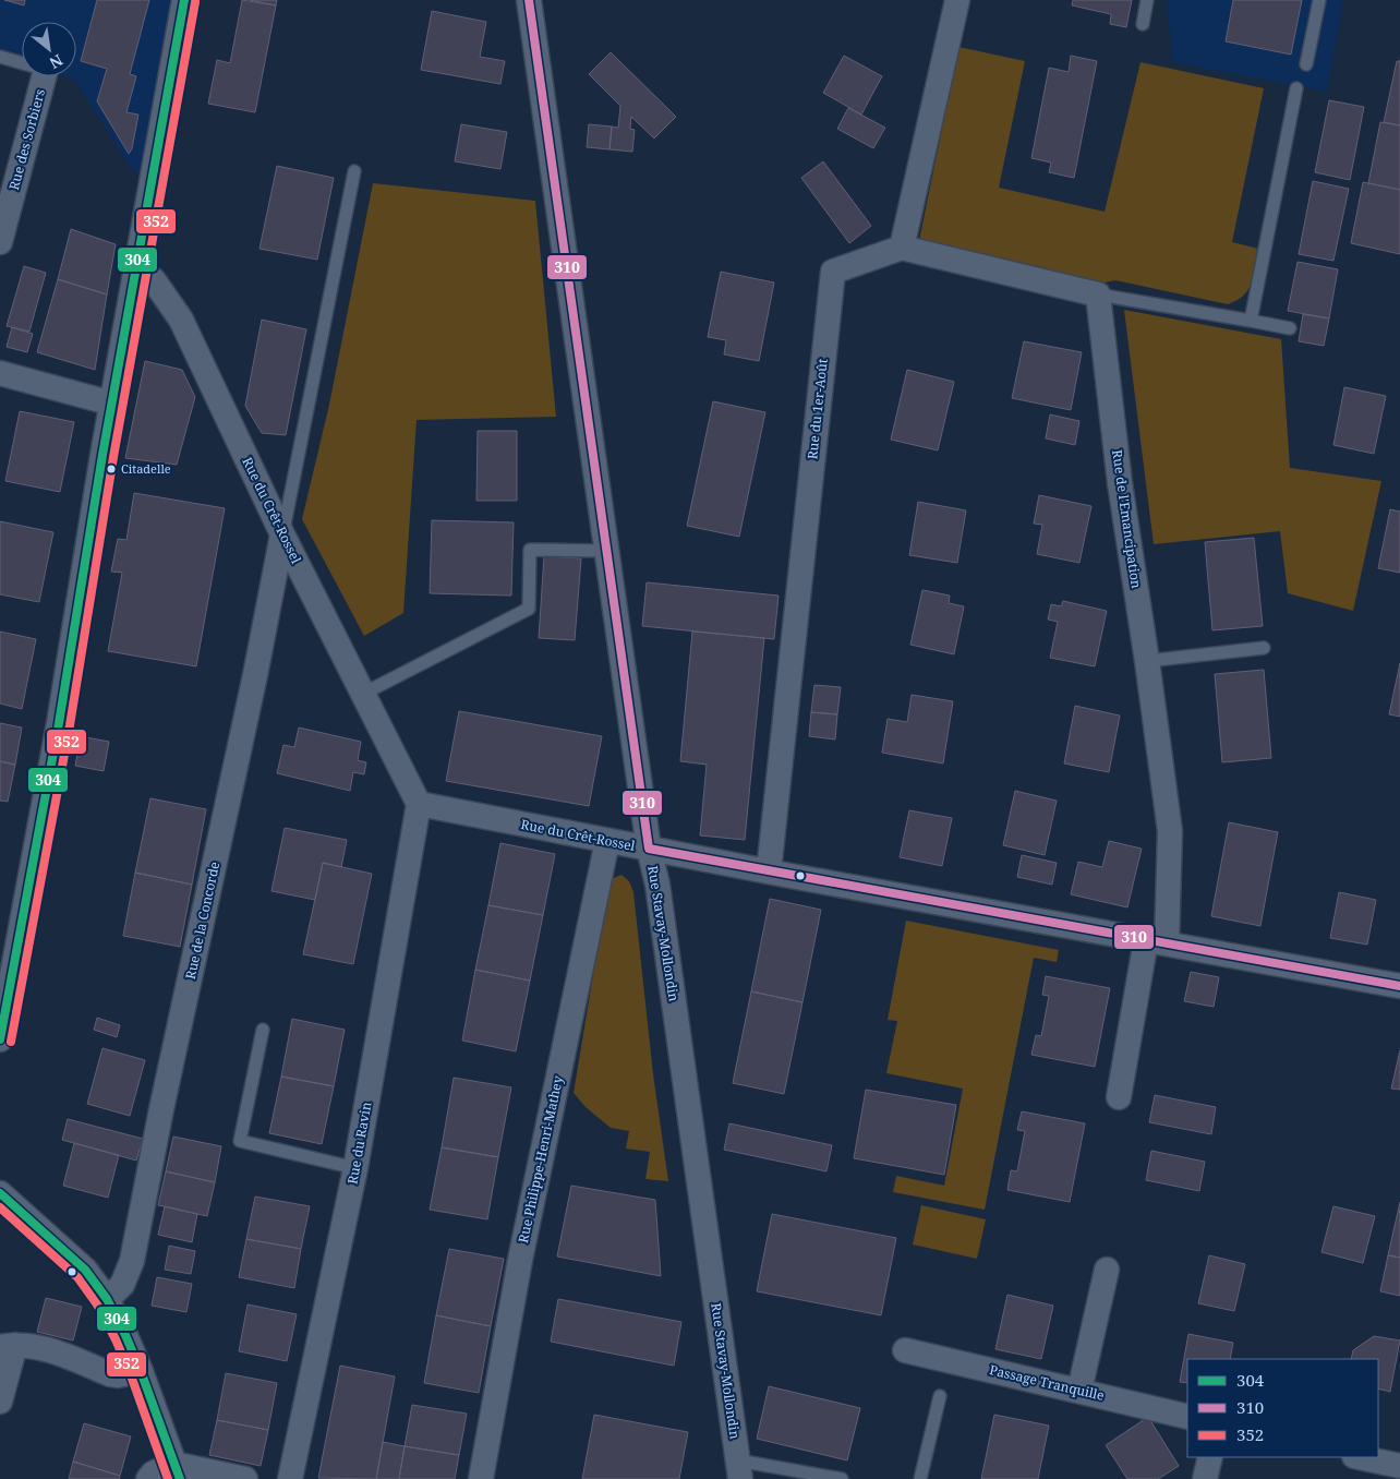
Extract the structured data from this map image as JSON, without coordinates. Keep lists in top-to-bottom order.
{
  "streets": {
    "street": [
      "Rue des Sorbiers",
      "Rue du 1er-Août",
      "Rue du Crêt-Rossel",
      "Rue de l'Emancipation",
      "Rue de la Concorde",
      "Rue Stavay-Mollondin",
      "Rue du Ravin",
      "Rue Philippe-Henri-Mathey",
      "Passage Tranquille"
    ]
  },
  "crossings": [
    ["Rue du 1er-Août", "Rue du Crêt-Rossel"],
    ["Rue du Crêt-Rossel", "Rue de l'Emancipation"],
    ["Rue du Crêt-Rossel", "Rue de la Concorde"],
    ["Rue du Crêt-Rossel", "Rue Stavay-Mollondin"],
    ["Rue du Crêt-Rossel", "Rue du Ravin"],
    ["Rue du Crêt-Rossel", "Rue Philippe-Henri-Mathey"]
  ],
  "places": ["Citadelle"],
  "lines": ["transit line 304", "transit line 310", "transit line 352"],
  "legend": ["304", "310", "352"],
  "north": "bottom right"
}
